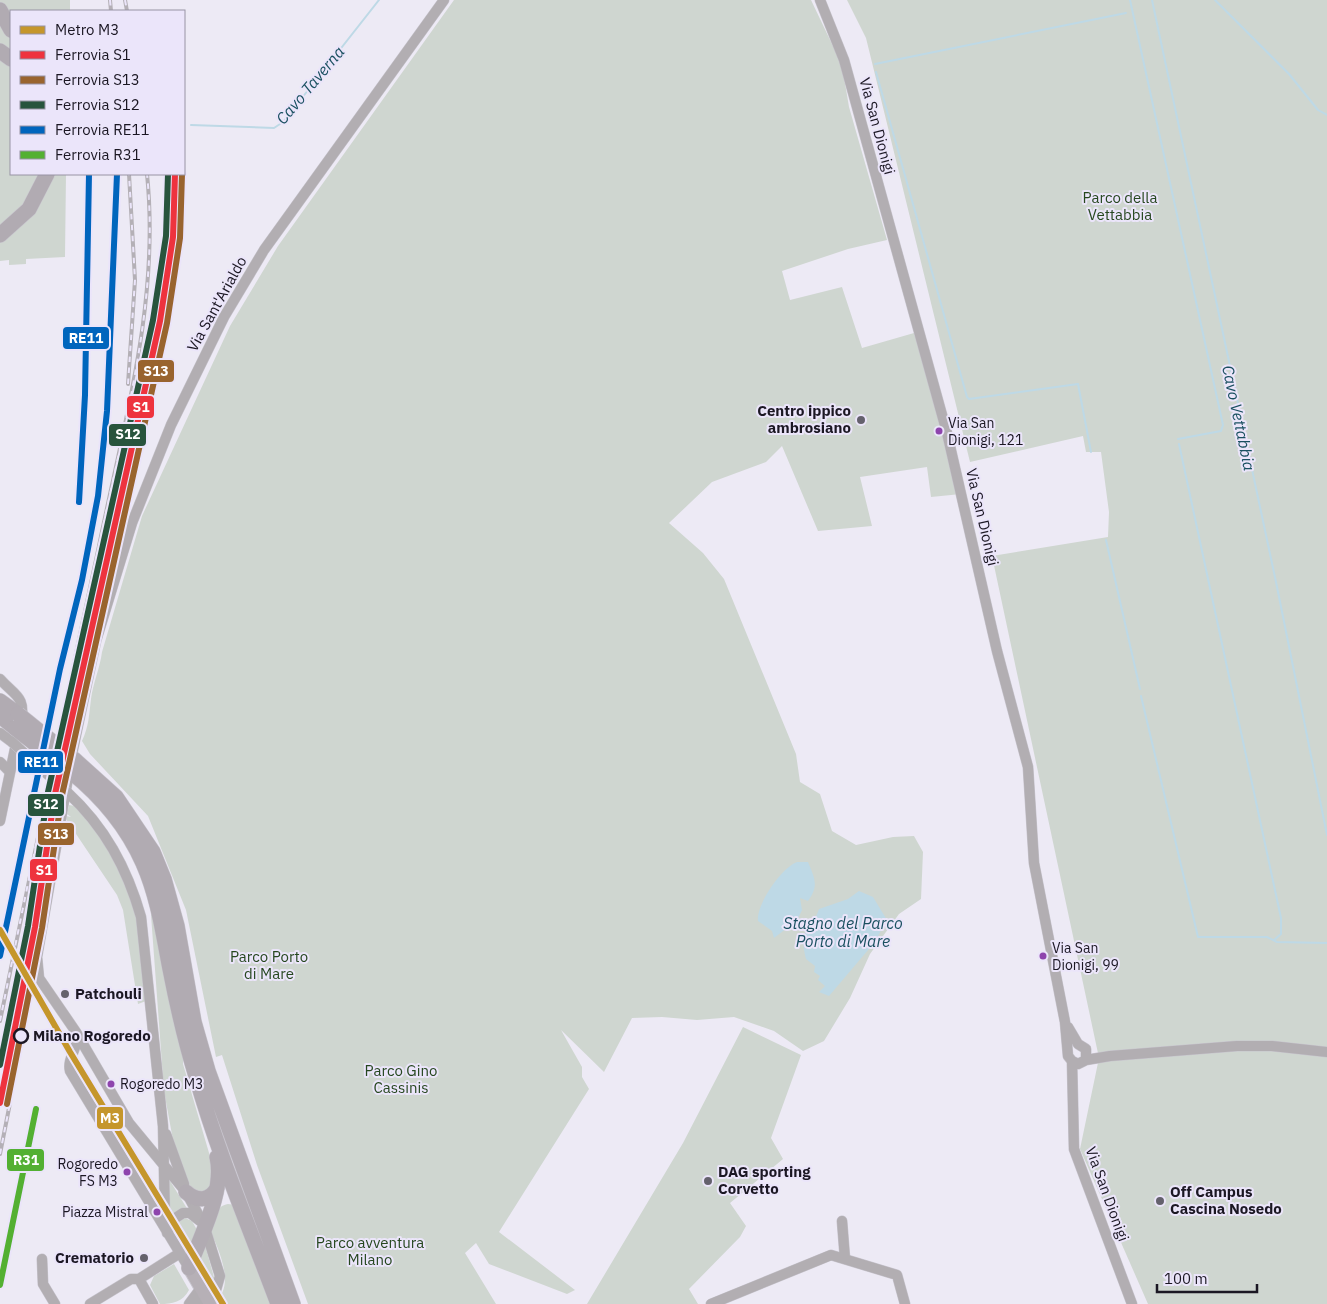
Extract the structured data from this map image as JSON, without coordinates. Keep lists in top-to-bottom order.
{
  "streets": {
    "street": ["Via San Dionigi", "Via Sant'Arialdo"]
  },
  "water": ["Cavo Taverna", "Cavo Vettabbia", "Stagno del Parco Porto di Mare"],
  "parks": [
    "Parco della Vettabbia",
    "Parco Porto di Mare",
    "Parco Gino Cassinis",
    "Parco avventura Milano"
  ],
  "places": [
    "Centro ippico ambrosiano",
    "Via San Dionigi, 121",
    "Via San Dionigi, 99",
    "Patchouli",
    "Milano Rogoredo",
    "Rogoredo M3",
    "Rogoredo FS M3",
    "DAG sporting Corvetto",
    "Off Campus Cascina Nosedo",
    "Piazza Mistral",
    "Crematorio"
  ],
  "lines": [
    "rail line S1",
    "rail line S13",
    "rail line S12",
    "rail line RE11",
    "metro line M3",
    "rail line R31"
  ],
  "legend": [
    "Metro M3",
    "Ferrovia S1",
    "Ferrovia S13",
    "Ferrovia S12",
    "Ferrovia RE11",
    "Ferrovia R31"
  ],
  "scale_bar": "100 m"
}
